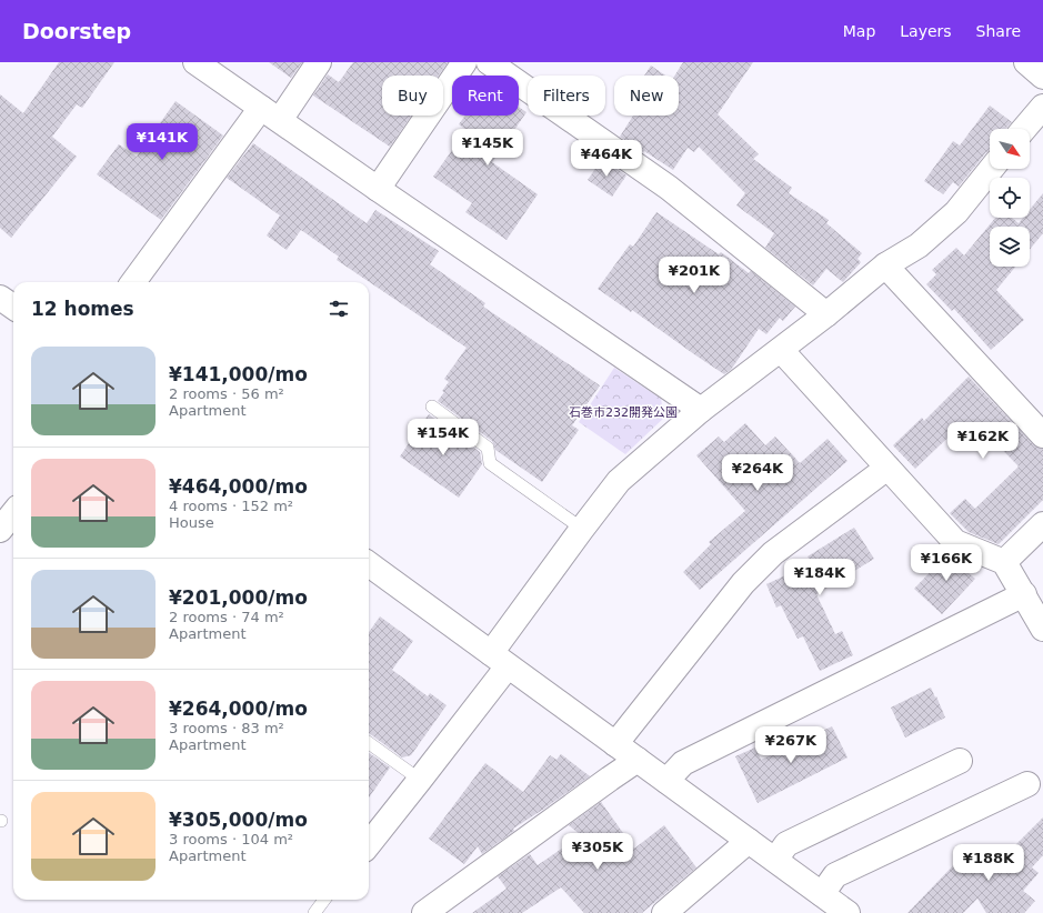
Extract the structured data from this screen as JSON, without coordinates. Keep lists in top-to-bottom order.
{
  "parks": ["石巻市232開発公園"],
  "north": "bottom right",
  "page": {
    "header": "Doorstep",
    "nav": ["Map", "Layers", "Share"],
    "chip": [
      "Buy",
      "Rent",
      "Filters",
      "New"
    ],
    "price": [
      "¥141K",
      "¥145K",
      "¥464K",
      "¥201K",
      "¥154K",
      "¥162K",
      "¥264K",
      "¥166K",
      "¥184K",
      "¥267K",
      "¥305K",
      "¥188K"
    ],
    "heading": "12 homes",
    "list": [
      {
        "name": "¥141,000/mo",
        "note": "2 rooms · 56 m² · Apartment"
      },
      {
        "name": "¥464,000/mo",
        "note": "4 rooms · 152 m² · House"
      },
      {
        "name": "¥201,000/mo",
        "note": "2 rooms · 74 m² · Apartment"
      },
      {
        "name": "¥264,000/mo",
        "note": "3 rooms · 83 m² · Apartment"
      },
      {
        "name": "¥305,000/mo",
        "note": "3 rooms · 104 m² · Apartment"
      }
    ]
  }
}
